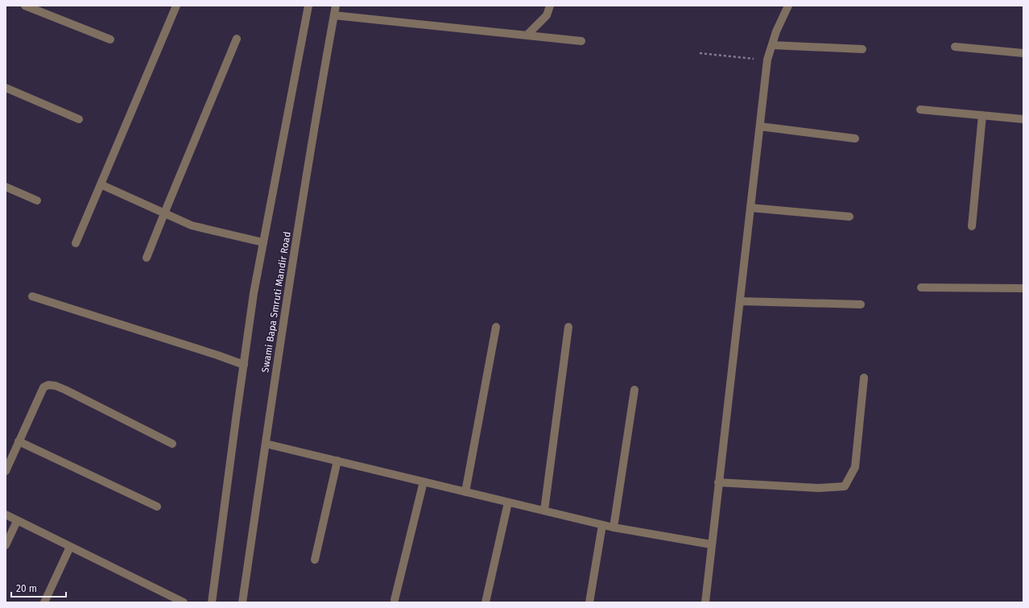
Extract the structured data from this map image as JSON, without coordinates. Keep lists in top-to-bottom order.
{
  "streets": {
    "street": ["Swami Bapa Smruti Mandir Road"]
  },
  "scale_bar": "20 m"
}
